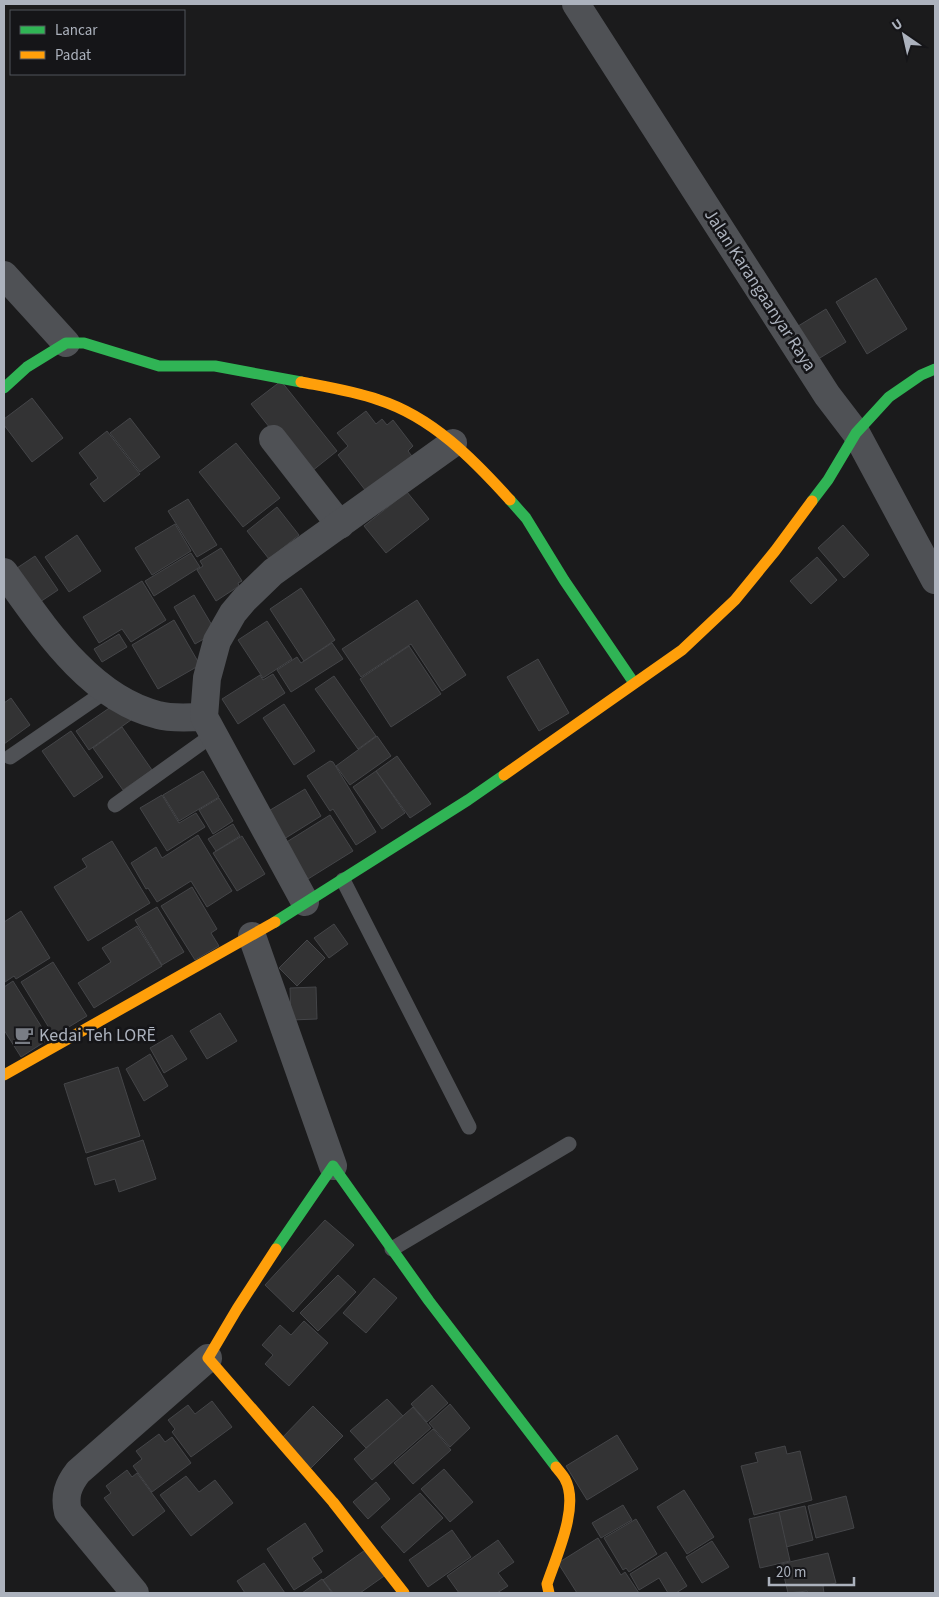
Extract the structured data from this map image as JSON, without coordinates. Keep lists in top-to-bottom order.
{
  "streets": {
    "street": ["Jalan Karangaanyar Raya"]
  },
  "places": {
    "cafe": ["Kedai Teh LORĒ"]
  },
  "legend": ["Lancar", "Padat"],
  "scale_bar": "20 m",
  "north": "top left"
}
